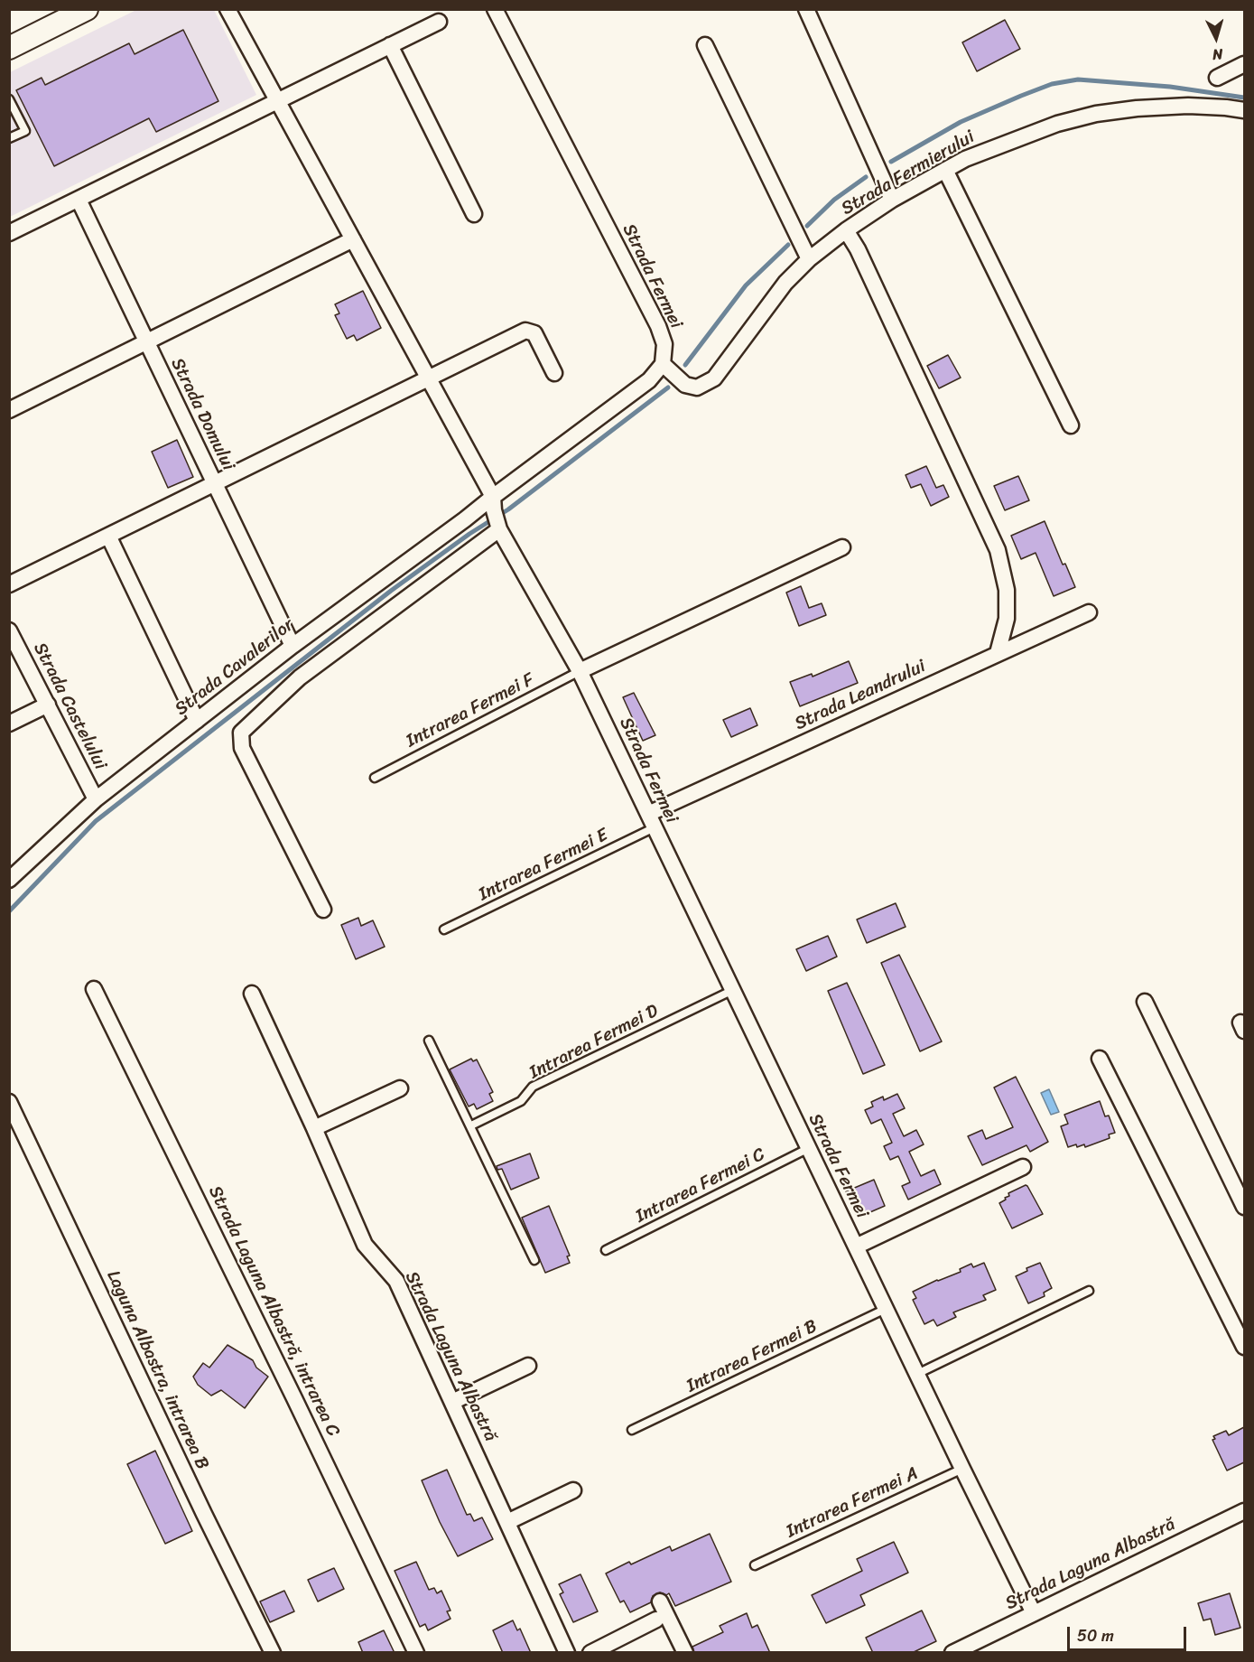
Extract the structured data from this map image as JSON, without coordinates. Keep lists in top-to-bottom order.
{
  "streets": {
    "street": [
      "Strada Fermierului",
      "Strada Fermei",
      "Strada Domului",
      "Strada Cavalerilor",
      "Strada Leandrului",
      "Strada Castelului",
      "Strada Laguna Albastră, intrarea C",
      "Strada Laguna Albastră",
      "Laguna Albastra, intrarea B"
    ],
    "lane": [
      "Intrarea Fermei F",
      "Intrarea Fermei E",
      "Intrarea Fermei D",
      "Intrarea Fermei C",
      "Intrarea Fermei B",
      "Intrarea Fermei A"
    ]
  },
  "crossings": [
    ["Strada Fermierului", "Strada Fermei"],
    ["Strada Fermei", "Strada Cavalerilor"],
    ["Strada Fermei", "Strada Leandrului"],
    ["Strada Fermei", "Intrarea Fermei F"],
    ["Strada Fermei", "Intrarea Fermei E"],
    ["Strada Fermei", "Intrarea Fermei D"],
    ["Strada Fermei", "Intrarea Fermei C"],
    ["Strada Fermei", "Strada Laguna Albastră"],
    ["Strada Fermei", "Intrarea Fermei B"],
    ["Strada Fermei", "Intrarea Fermei A"],
    ["Strada Domului", "Strada Cavalerilor"],
    ["Strada Cavalerilor", "Strada Castelului"]
  ],
  "scale_bar": "50 m",
  "north": "bottom"
}
